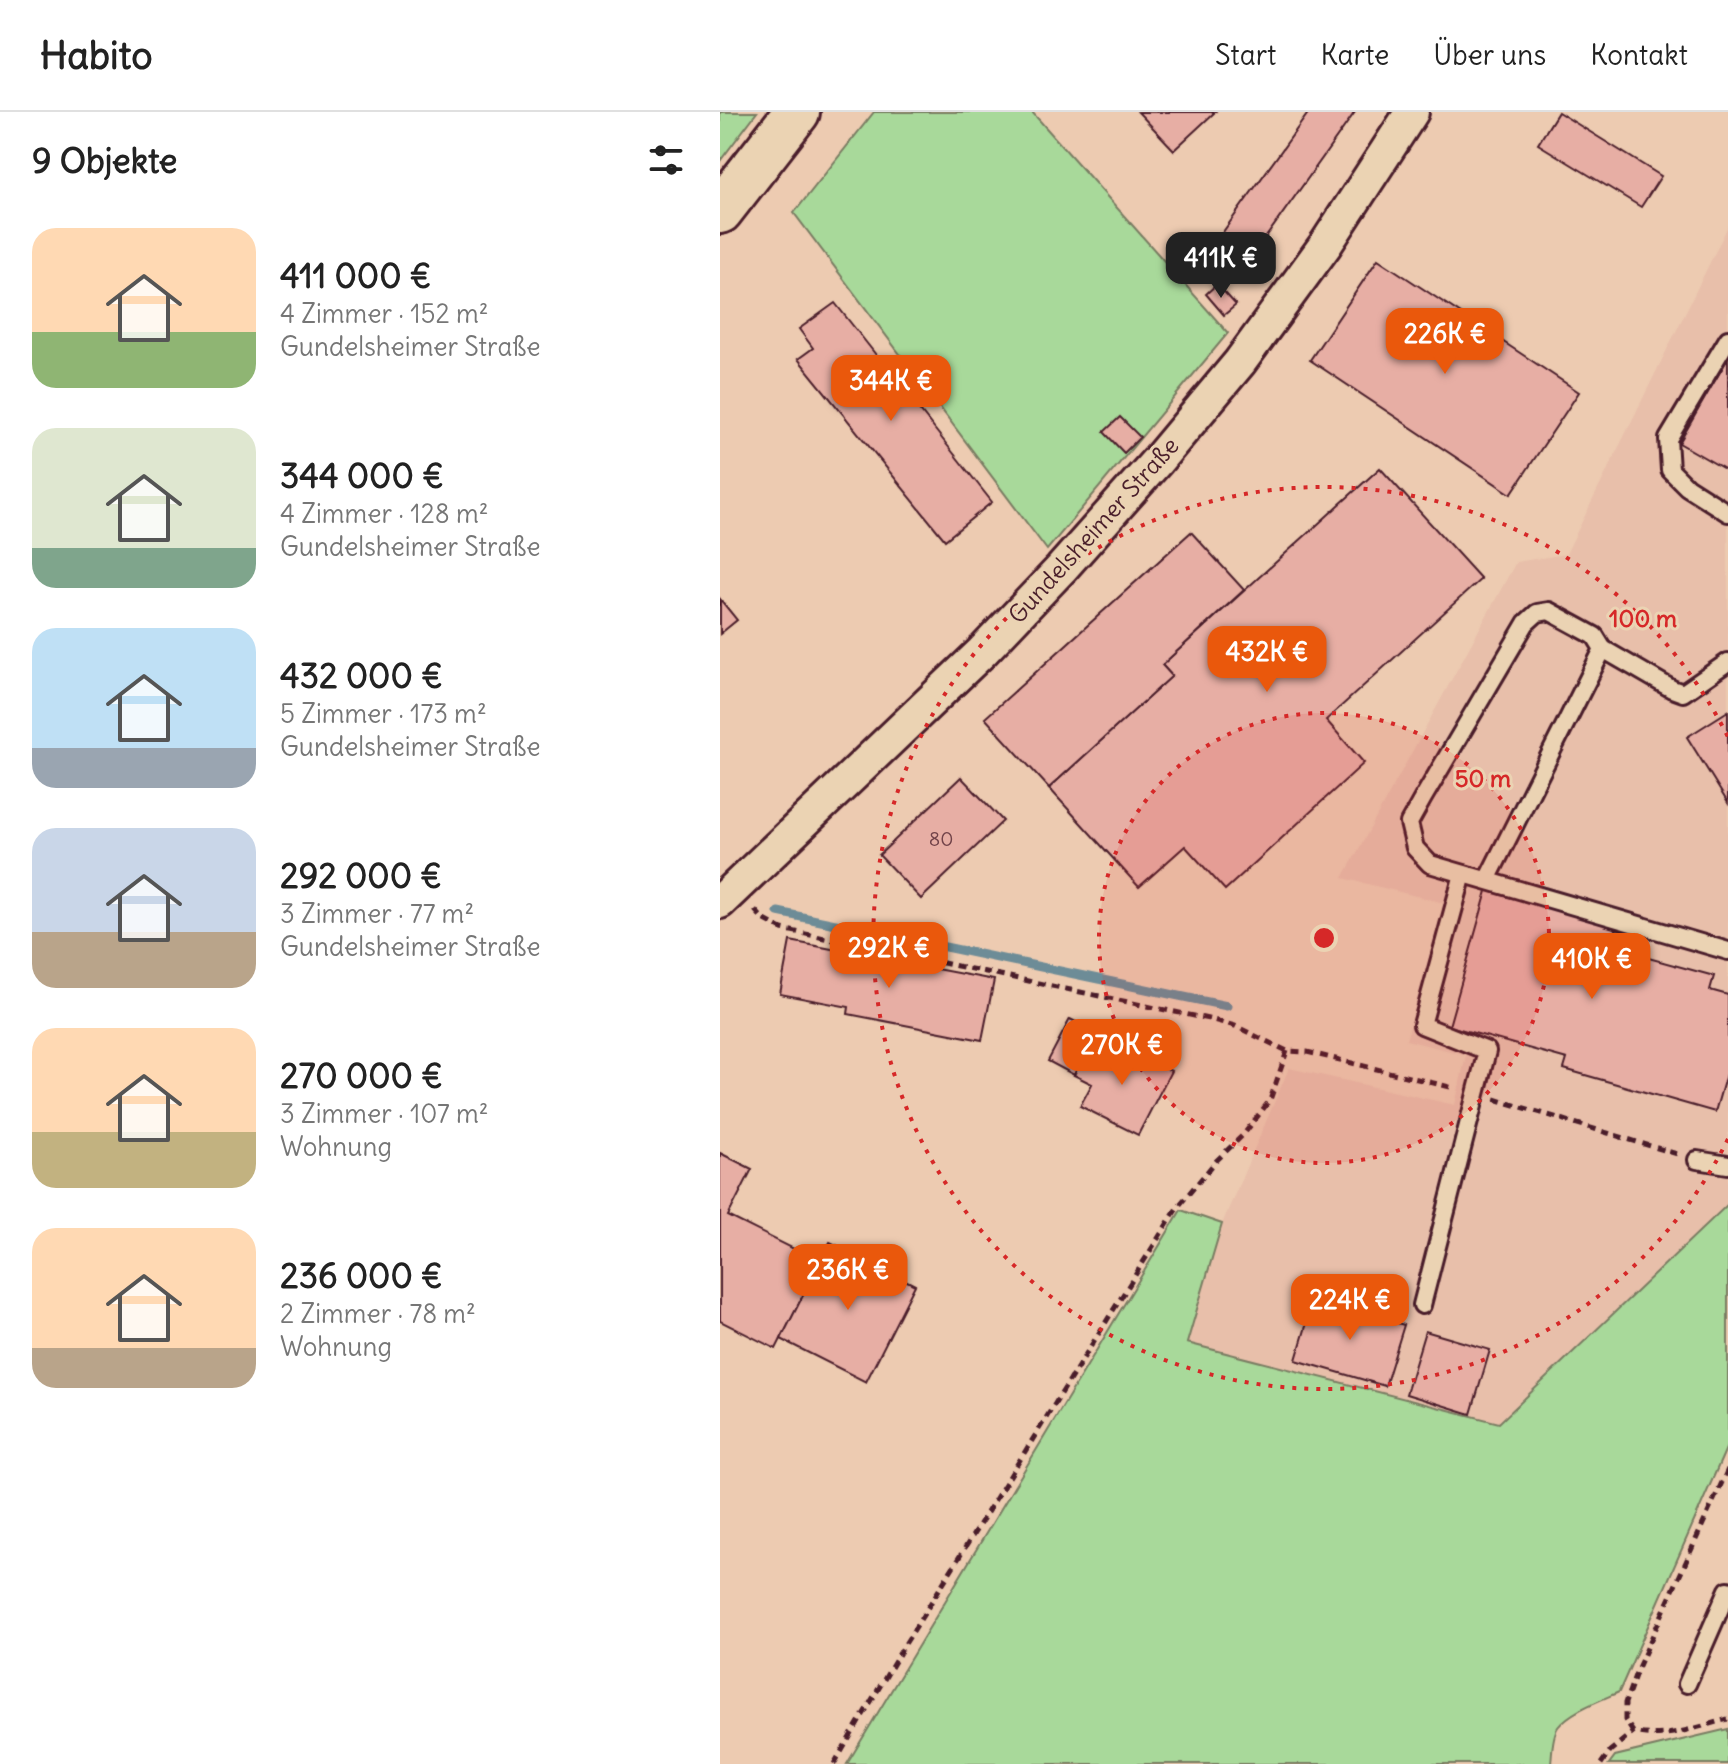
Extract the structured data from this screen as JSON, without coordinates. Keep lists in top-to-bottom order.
{
  "streets": {
    "street": ["Gundelsheimer Straße"]
  },
  "house_numbers": ["80"],
  "page": {
    "header": "Habito",
    "nav": [
      "Start",
      "Karte",
      "Über uns",
      "Kontakt"
    ],
    "heading": "9 Objekte",
    "list": [
      {
        "name": "411 000 €",
        "note": "4 Zimmer · 152 m² · Gundelsheimer Straße"
      },
      {
        "name": "344 000 €",
        "note": "4 Zimmer · 128 m² · Gundelsheimer Straße"
      },
      {
        "name": "432 000 €",
        "note": "5 Zimmer · 173 m² · Gundelsheimer Straße"
      },
      {
        "name": "292 000 €",
        "note": "3 Zimmer · 77 m² · Gundelsheimer Straße"
      },
      {
        "name": "270 000 €",
        "note": "3 Zimmer · 107 m² · Wohnung"
      },
      {
        "name": "236 000 €",
        "note": "2 Zimmer · 78 m² · Wohnung"
      }
    ],
    "price": [
      "411K €",
      "226K €",
      "344K €",
      "432K €",
      "292K €",
      "410K €",
      "270K €",
      "236K €",
      "224K €"
    ]
  },
  "rings": ["100 m", "50 m"]
}
